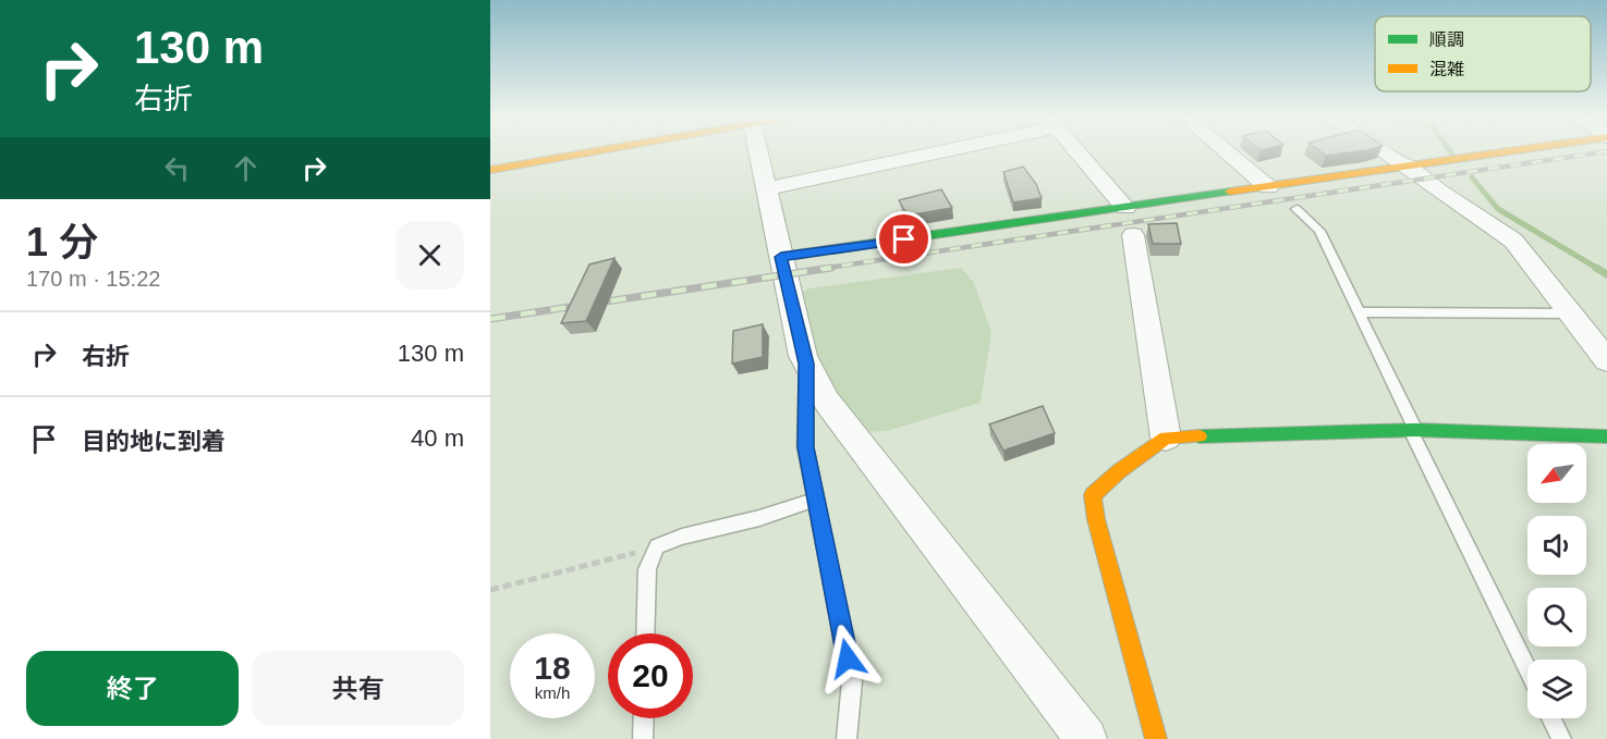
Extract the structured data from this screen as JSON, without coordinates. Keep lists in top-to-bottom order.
{
  "legend": ["順調", "混雑"],
  "north": "bottom left",
  "page": {
    "turn": ["130 m", "右折"],
    "heading": ["1 分", "170 m · 15:22"],
    "list": [
      {
        "name": "右折",
        "value": "130 m"
      },
      {
        "name": "目的地に到着",
        "value": "40 m"
      }
    ],
    "speed": "18 km/h",
    "limit": "20",
    "buttons": ["終了", "共有"]
  }
}
